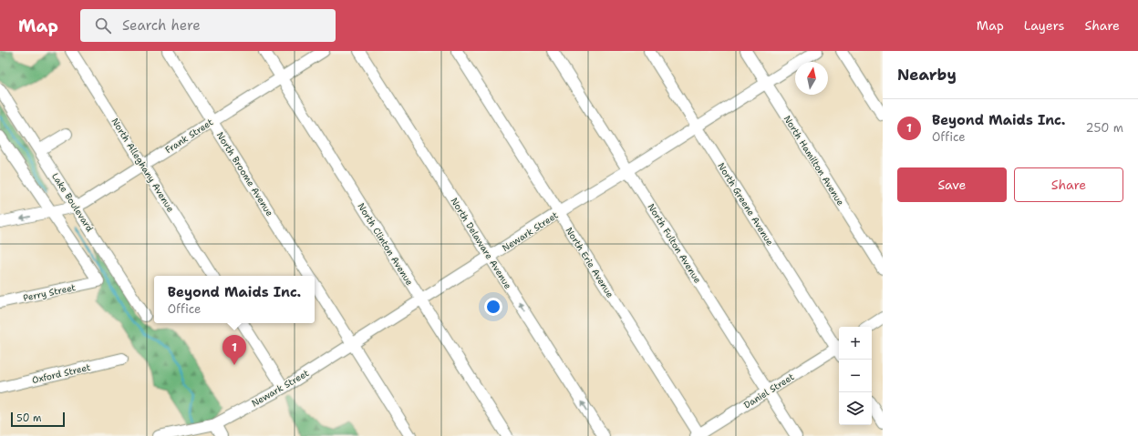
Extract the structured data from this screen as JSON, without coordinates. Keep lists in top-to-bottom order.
{
  "streets": {
    "street": [
      "Frank Street",
      "North Hamilton Avenue",
      "North Alleghany Avenue",
      "North Broome Avenue",
      "Lake Boulevard",
      "North Greene Avenue",
      "Newark Street",
      "North Delaware Avenue",
      "North Fulton Avenue",
      "North Clinton Avenue",
      "North Erie Avenue",
      "Perry Street",
      "Oxford Street",
      "Daniel Street"
    ]
  },
  "crossings": [
    ["Frank Street", "North Alleghany Avenue"],
    ["Frank Street", "North Broome Avenue"],
    ["Frank Street", "Lake Boulevard"],
    ["Frank Street", "North Clinton Avenue"],
    ["Frank Street", "Perry Street"],
    ["North Hamilton Avenue", "Newark Street"],
    ["North Broome Avenue", "Newark Street"],
    ["North Greene Avenue", "Newark Street"],
    ["Newark Street", "North Delaware Avenue"],
    ["Newark Street", "North Fulton Avenue"],
    ["Newark Street", "North Clinton Avenue"],
    ["Newark Street", "North Erie Avenue"],
    ["North Fulton Avenue", "Daniel Street"],
    ["North Erie Avenue", "Daniel Street"]
  ],
  "one_way": ["North Delaware Avenue"],
  "scale_bar": "50 m",
  "north": "top",
  "page": {
    "header": "Map",
    "search": "Search here",
    "nav": ["Map", "Layers", "Share"],
    "heading": "Nearby",
    "list": [
      {
        "mark": "1",
        "name": "Beyond Maids Inc.",
        "note": "Office",
        "value": "250 m"
      }
    ],
    "buttons": ["Save", "Share"],
    "popup": ["Beyond Maids Inc.", "Office"],
    "map_buttons": ["+", "−"],
    "pins": "1",
    "scale": "50 m"
  }
}
